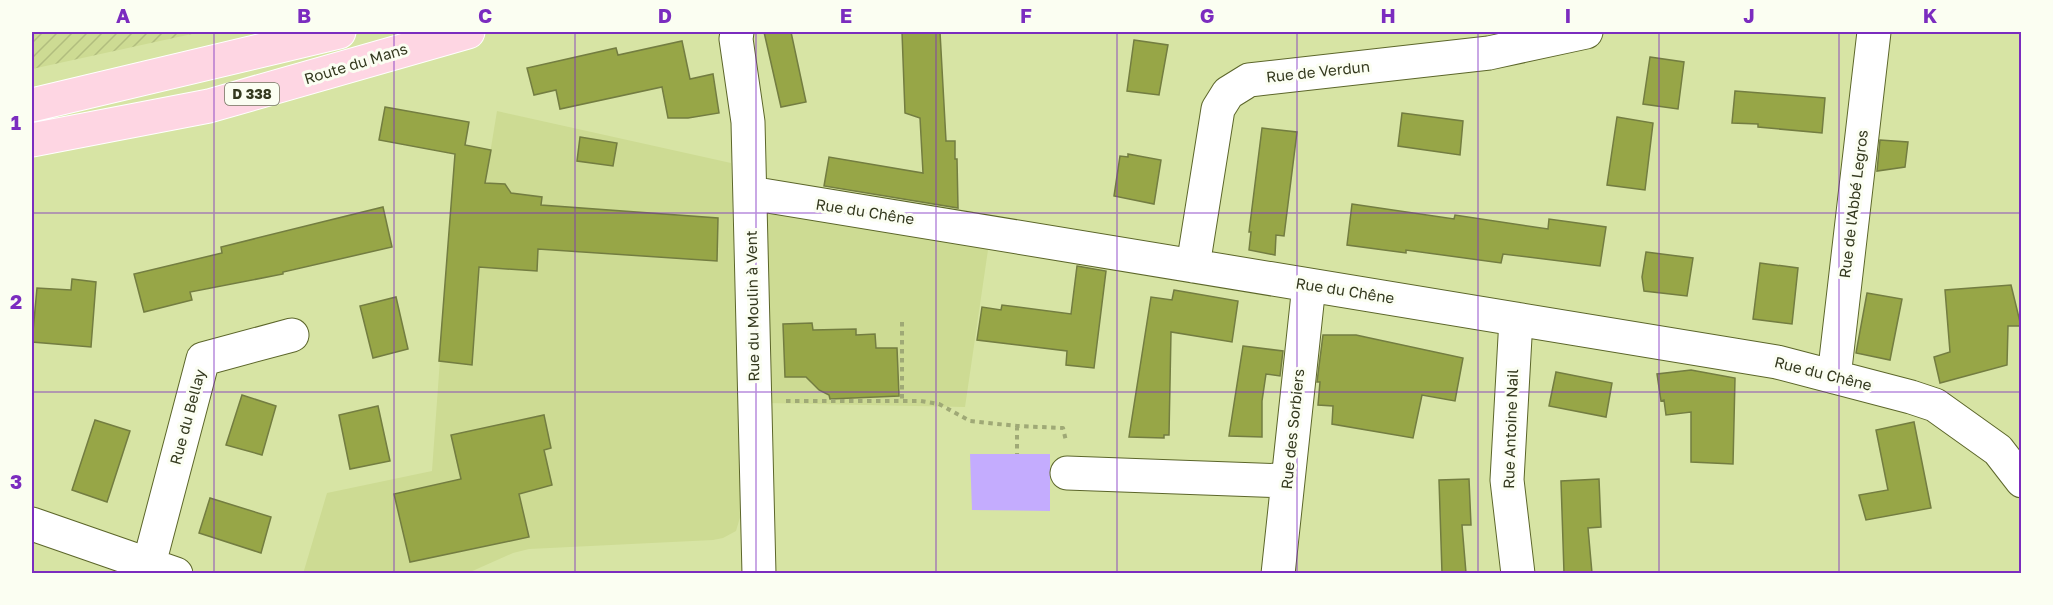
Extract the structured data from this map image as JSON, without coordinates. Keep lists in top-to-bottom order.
{
  "streets": {
    "main road": ["Route du Mans", "D 338"],
    "street": [
      "Rue de Verdun",
      "Rue de l'Abbé Legros",
      "Rue du Chêne",
      "Rue du Moulin à Vent",
      "Rue du Bellay",
      "Rue des Sorbiers",
      "Rue Antoine Nail"
    ]
  },
  "crossings": [
    ["Rue de Verdun", "Rue du Chêne"],
    ["Rue de l'Abbé Legros", "Rue du Chêne"],
    ["Rue du Chêne", "Rue du Moulin à Vent"],
    ["Rue du Chêne", "Rue des Sorbiers"],
    ["Rue du Chêne", "Rue Antoine Nail"]
  ],
  "grid": {
    "columns": [
      "A",
      "B",
      "C",
      "D",
      "E",
      "F",
      "G",
      "H",
      "I",
      "J",
      "K"
    ],
    "rows": ["1", "2", "3"]
  }
}
